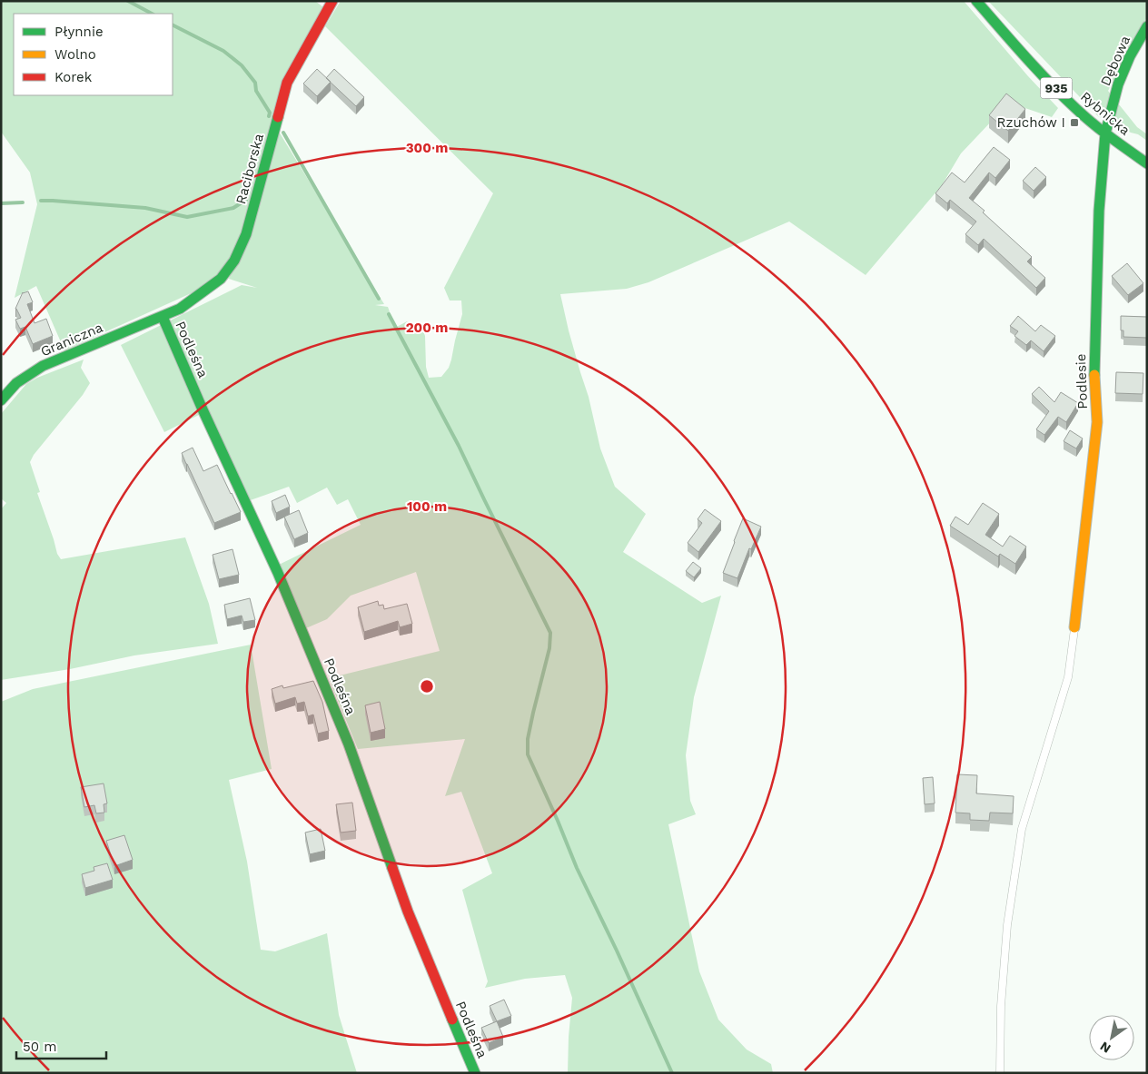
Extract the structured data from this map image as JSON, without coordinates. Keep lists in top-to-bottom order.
{
  "streets": {
    "street": [
      "Dębowa",
      "935",
      "Rybnicka",
      "Raciborska",
      "Graniczna",
      "Podleśna",
      "Podlesie"
    ]
  },
  "crossings": [
    ["Dębowa", "Rybnicka"],
    ["Dębowa", "Podlesie"],
    ["Rybnicka", "Podlesie"],
    ["Raciborska", "Graniczna"],
    ["Raciborska", "Podleśna"],
    ["Graniczna", "Podleśna"]
  ],
  "places": {
    "transit": ["Rzuchów I"]
  },
  "legend": ["Płynnie", "Wolno", "Korek"],
  "scale_bar": "50 m",
  "north": "bottom left",
  "rings": ["300 m", "200 m", "100 m"]
}
